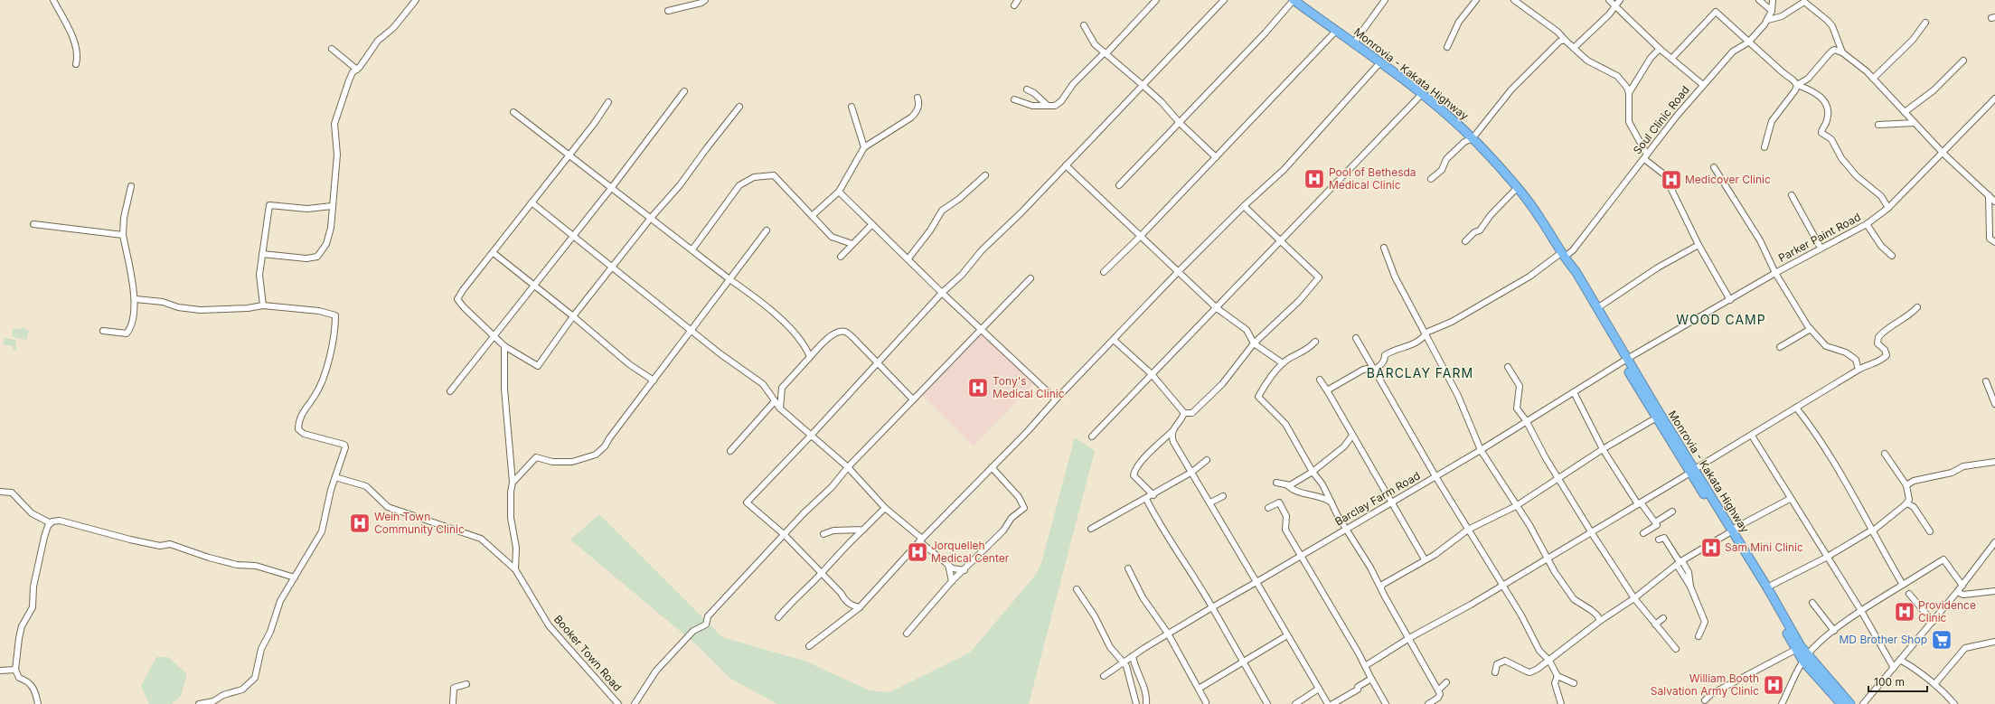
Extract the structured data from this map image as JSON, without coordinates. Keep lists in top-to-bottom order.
{
  "streets": {
    "highway": ["Monrovia - Kakata Highway"],
    "street": [
      "Soul Clinic Road",
      "Parker Paint Road",
      "Barclay Farm Road",
      "Booker Town Road"
    ]
  },
  "crossings": [
    ["Monrovia - Kakata Highway", "Soul Clinic Road"],
    ["Monrovia - Kakata Highway", "Parker Paint Road"],
    ["Monrovia - Kakata Highway", "Barclay Farm Road"],
    ["Parker Paint Road", "Barclay Farm Road"]
  ],
  "districts": ["WOOD CAMP", "BARCLAY FARM"],
  "places": {
    "hospital": [
      "Pool of Bethesda Medical Clinic",
      "Medicover Clinic",
      "Tony's Medical Clinic",
      "Wein Town Community Clinic",
      "Sam Mini Clinic",
      "Jorquelleh Medical Center",
      "Providence Clinic",
      "William Booth Salvation Army Clinic"
    ],
    "supermarket": ["MD Brother Shop"]
  },
  "scale_bar": "100 m"
}
